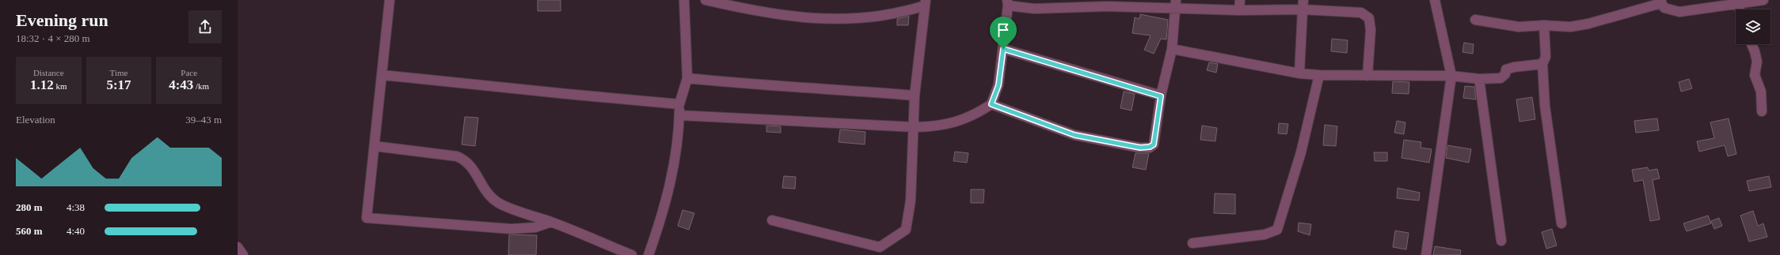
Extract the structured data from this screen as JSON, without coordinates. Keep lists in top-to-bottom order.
{
  "page": {
    "heading": ["Evening run", "18:32 · 4 × 280 m"],
    "stats": [
      ["Distance", "1.12 km"],
      ["Time", "5:17"],
      ["Pace", "4:43 /km"]
    ],
    "chart": ["Elevation", "39–43 m"],
    "list": [
      {
        "name": "280 m",
        "note": "4:38"
      },
      {
        "name": "560 m",
        "note": "4:40"
      }
    ]
  }
}
